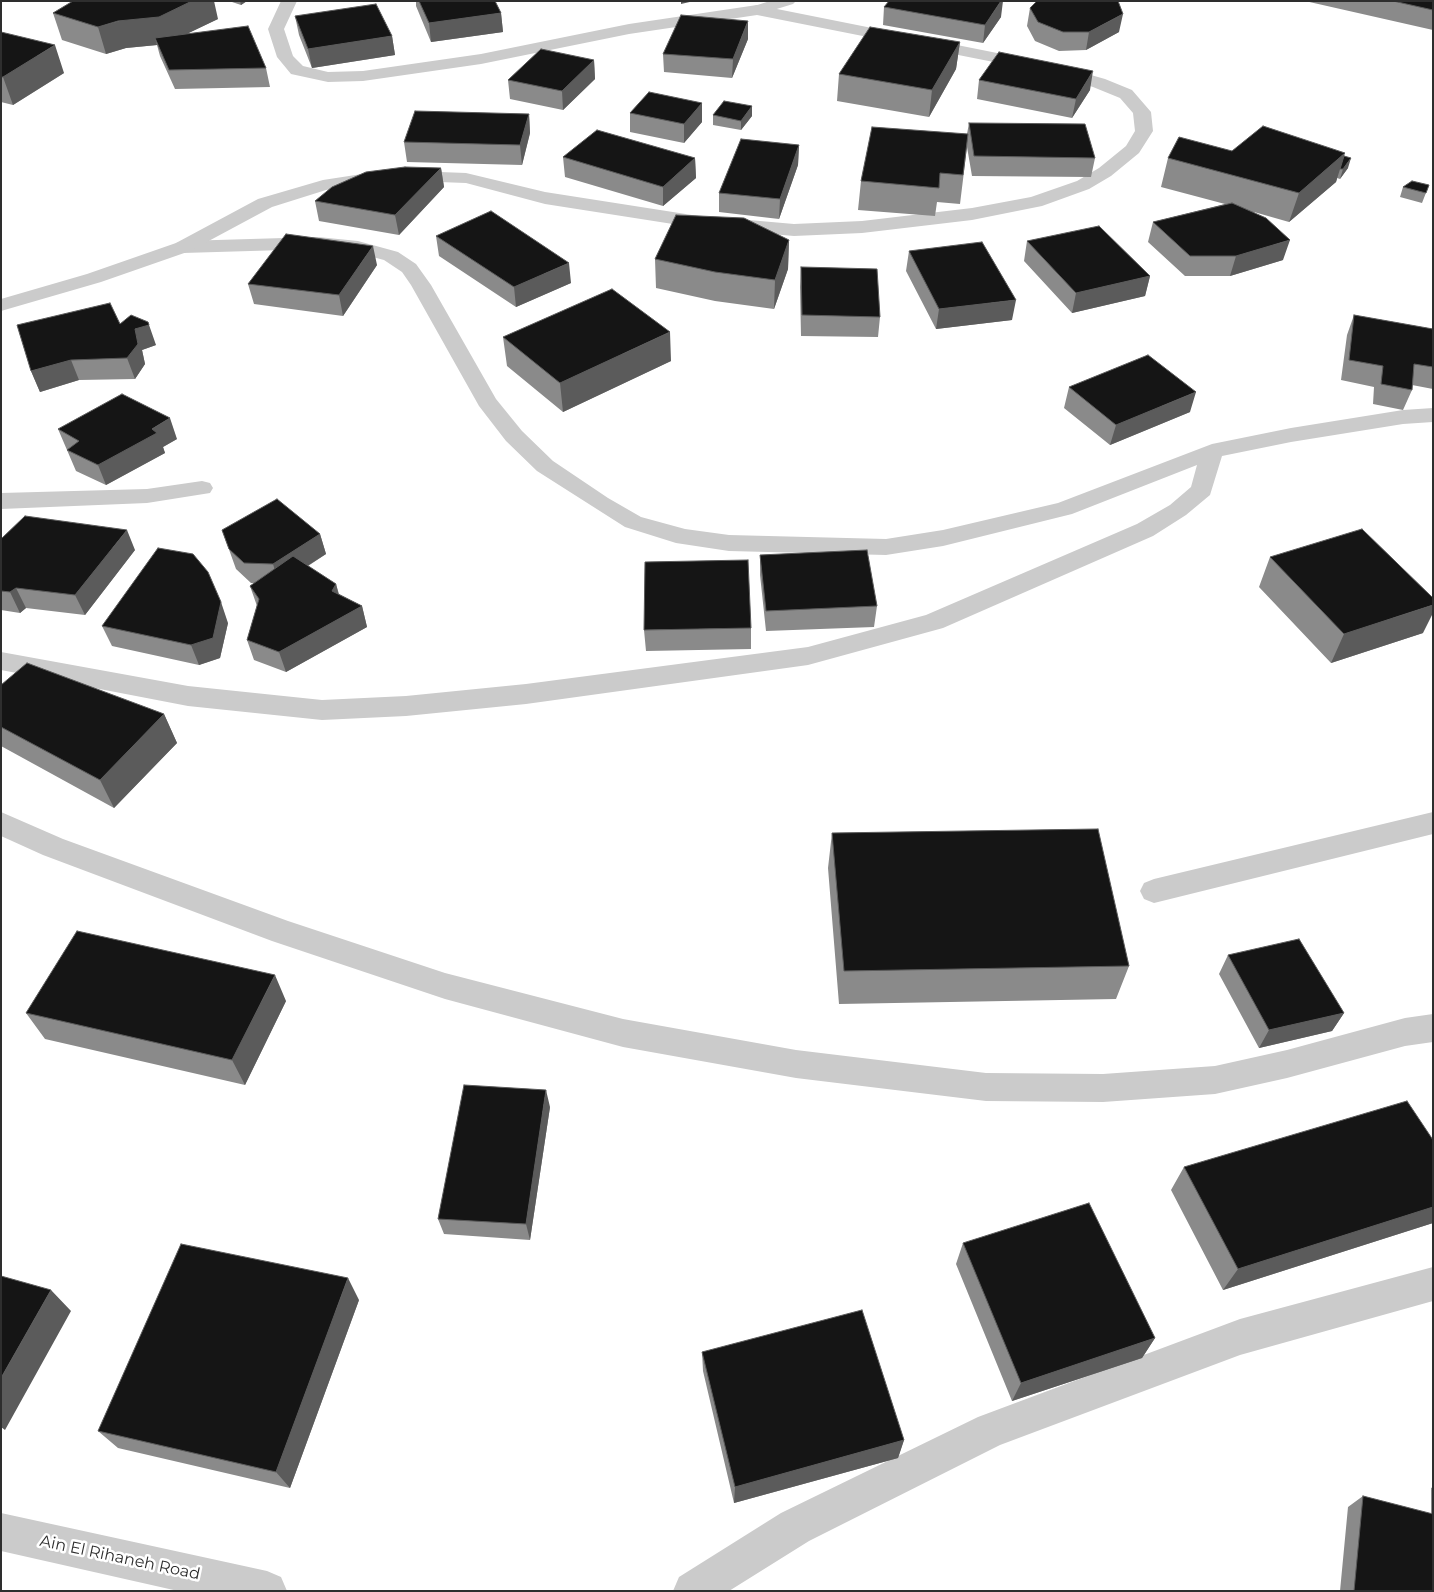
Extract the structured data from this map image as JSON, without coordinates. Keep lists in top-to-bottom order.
{
  "streets": {
    "street": ["Ain El Rihaneh Road"]
  }
}
